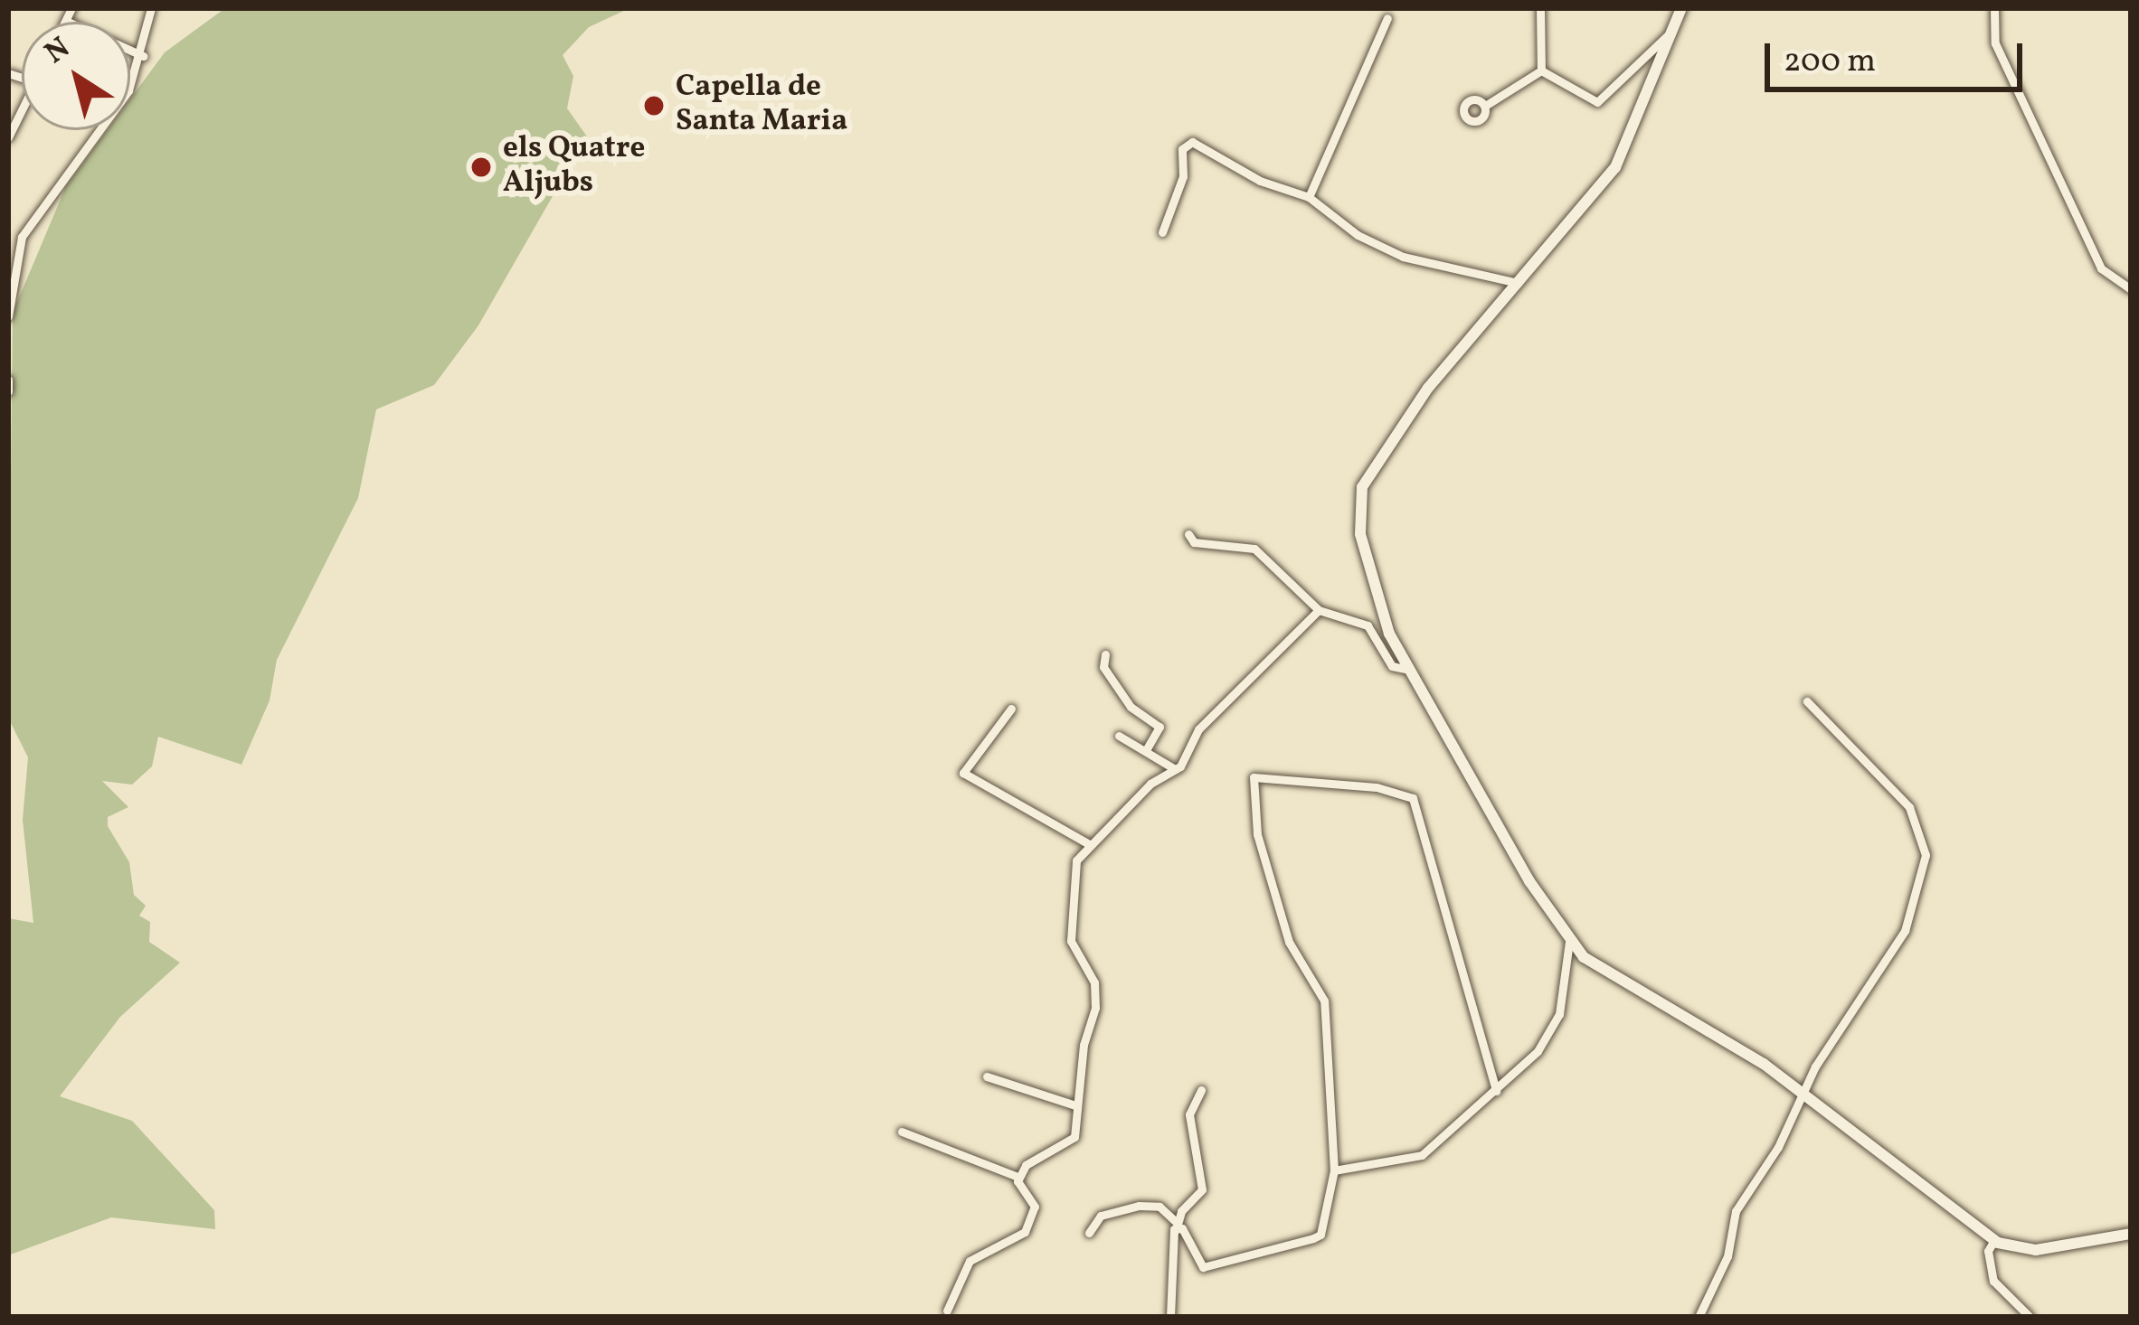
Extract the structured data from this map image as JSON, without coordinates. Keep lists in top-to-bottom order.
{
  "places": ["Capella de Santa Maria", "els Quatre Aljubs"],
  "scale_bar": "200 m",
  "north": "top left"
}
